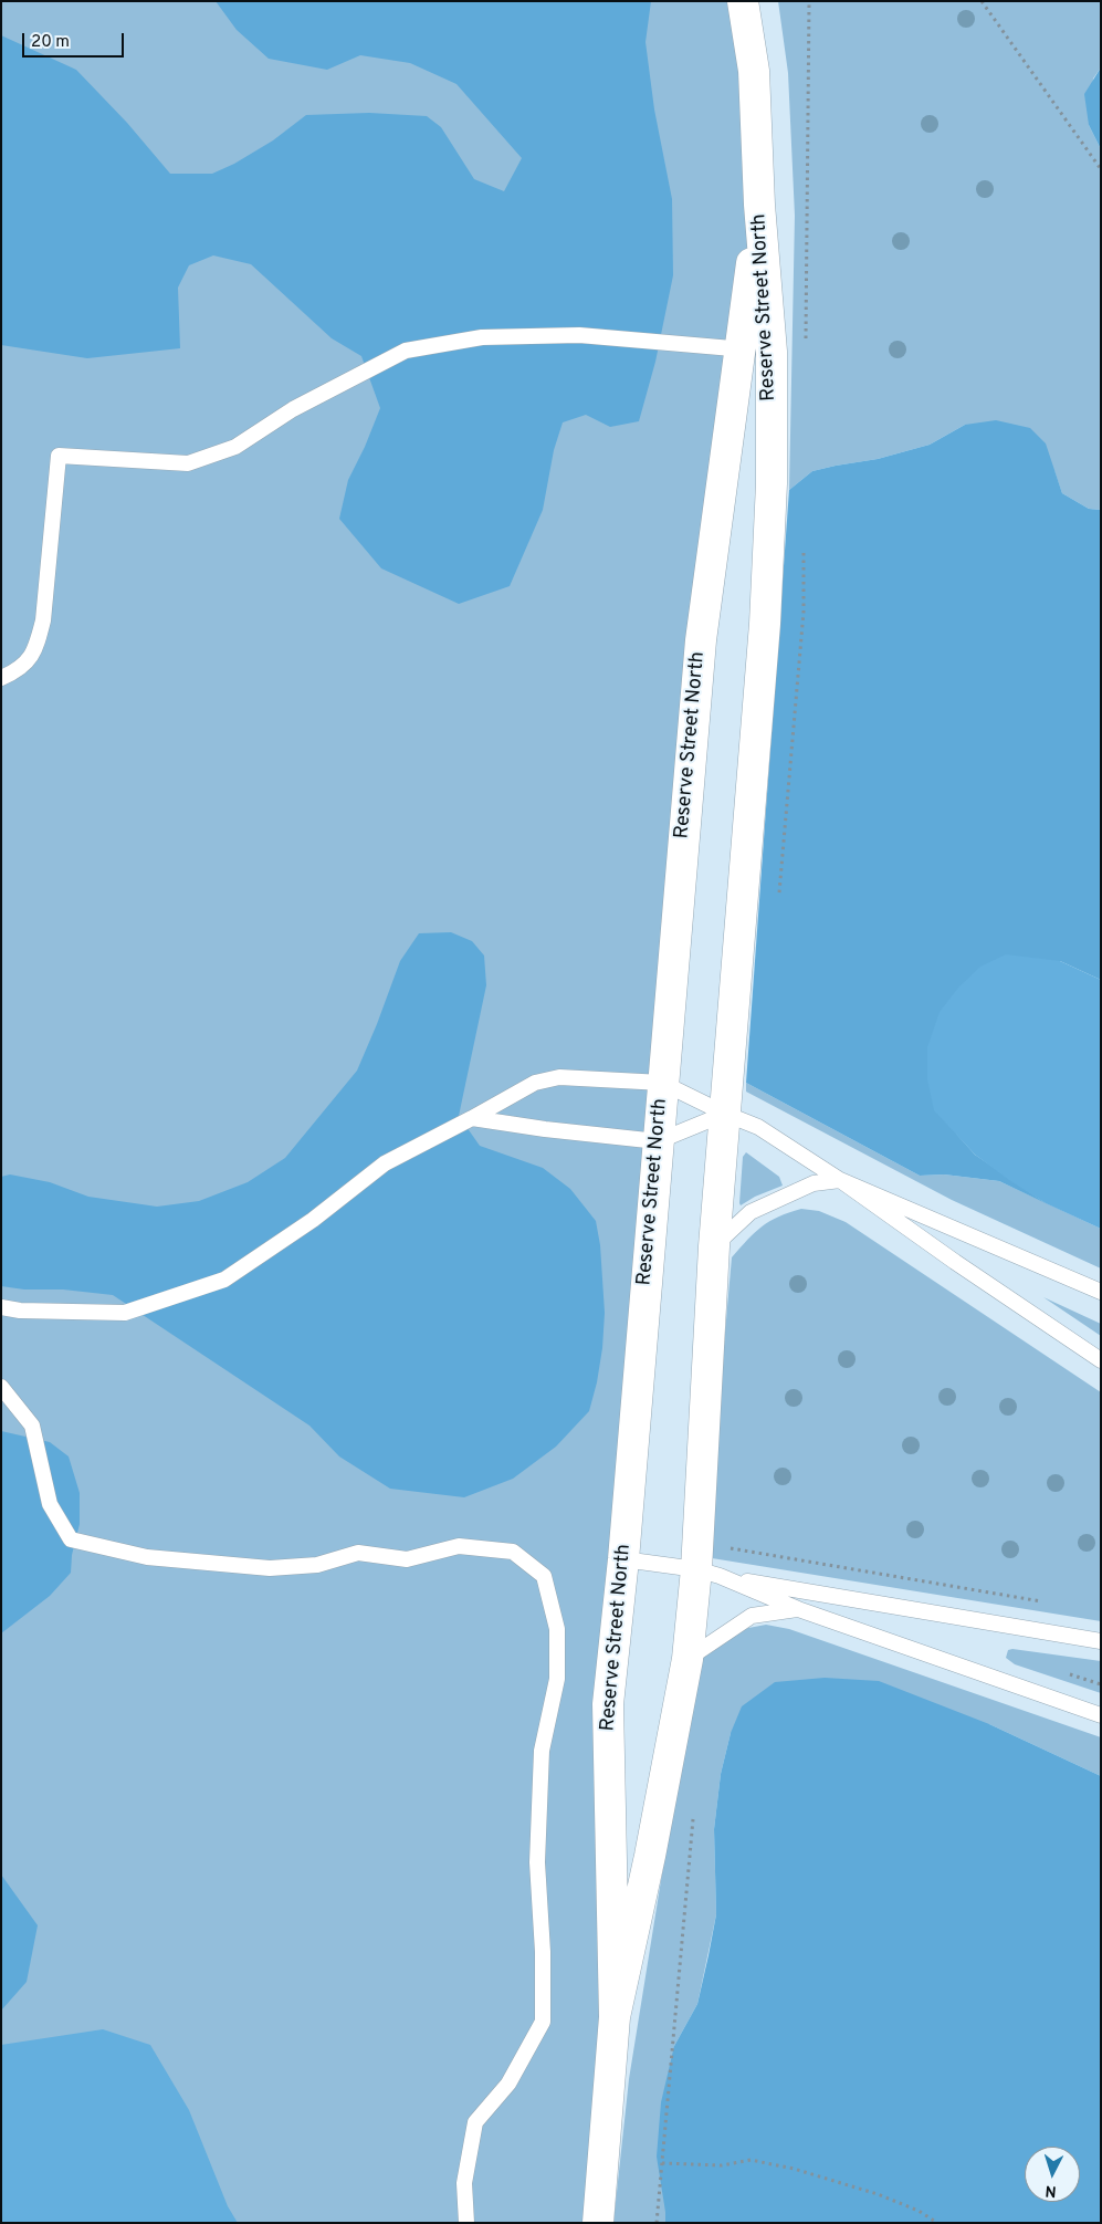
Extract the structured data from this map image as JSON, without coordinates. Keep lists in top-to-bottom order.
{
  "streets": {
    "street": ["Reserve Street North"]
  },
  "scale_bar": "20 m",
  "north": "bottom"
}
